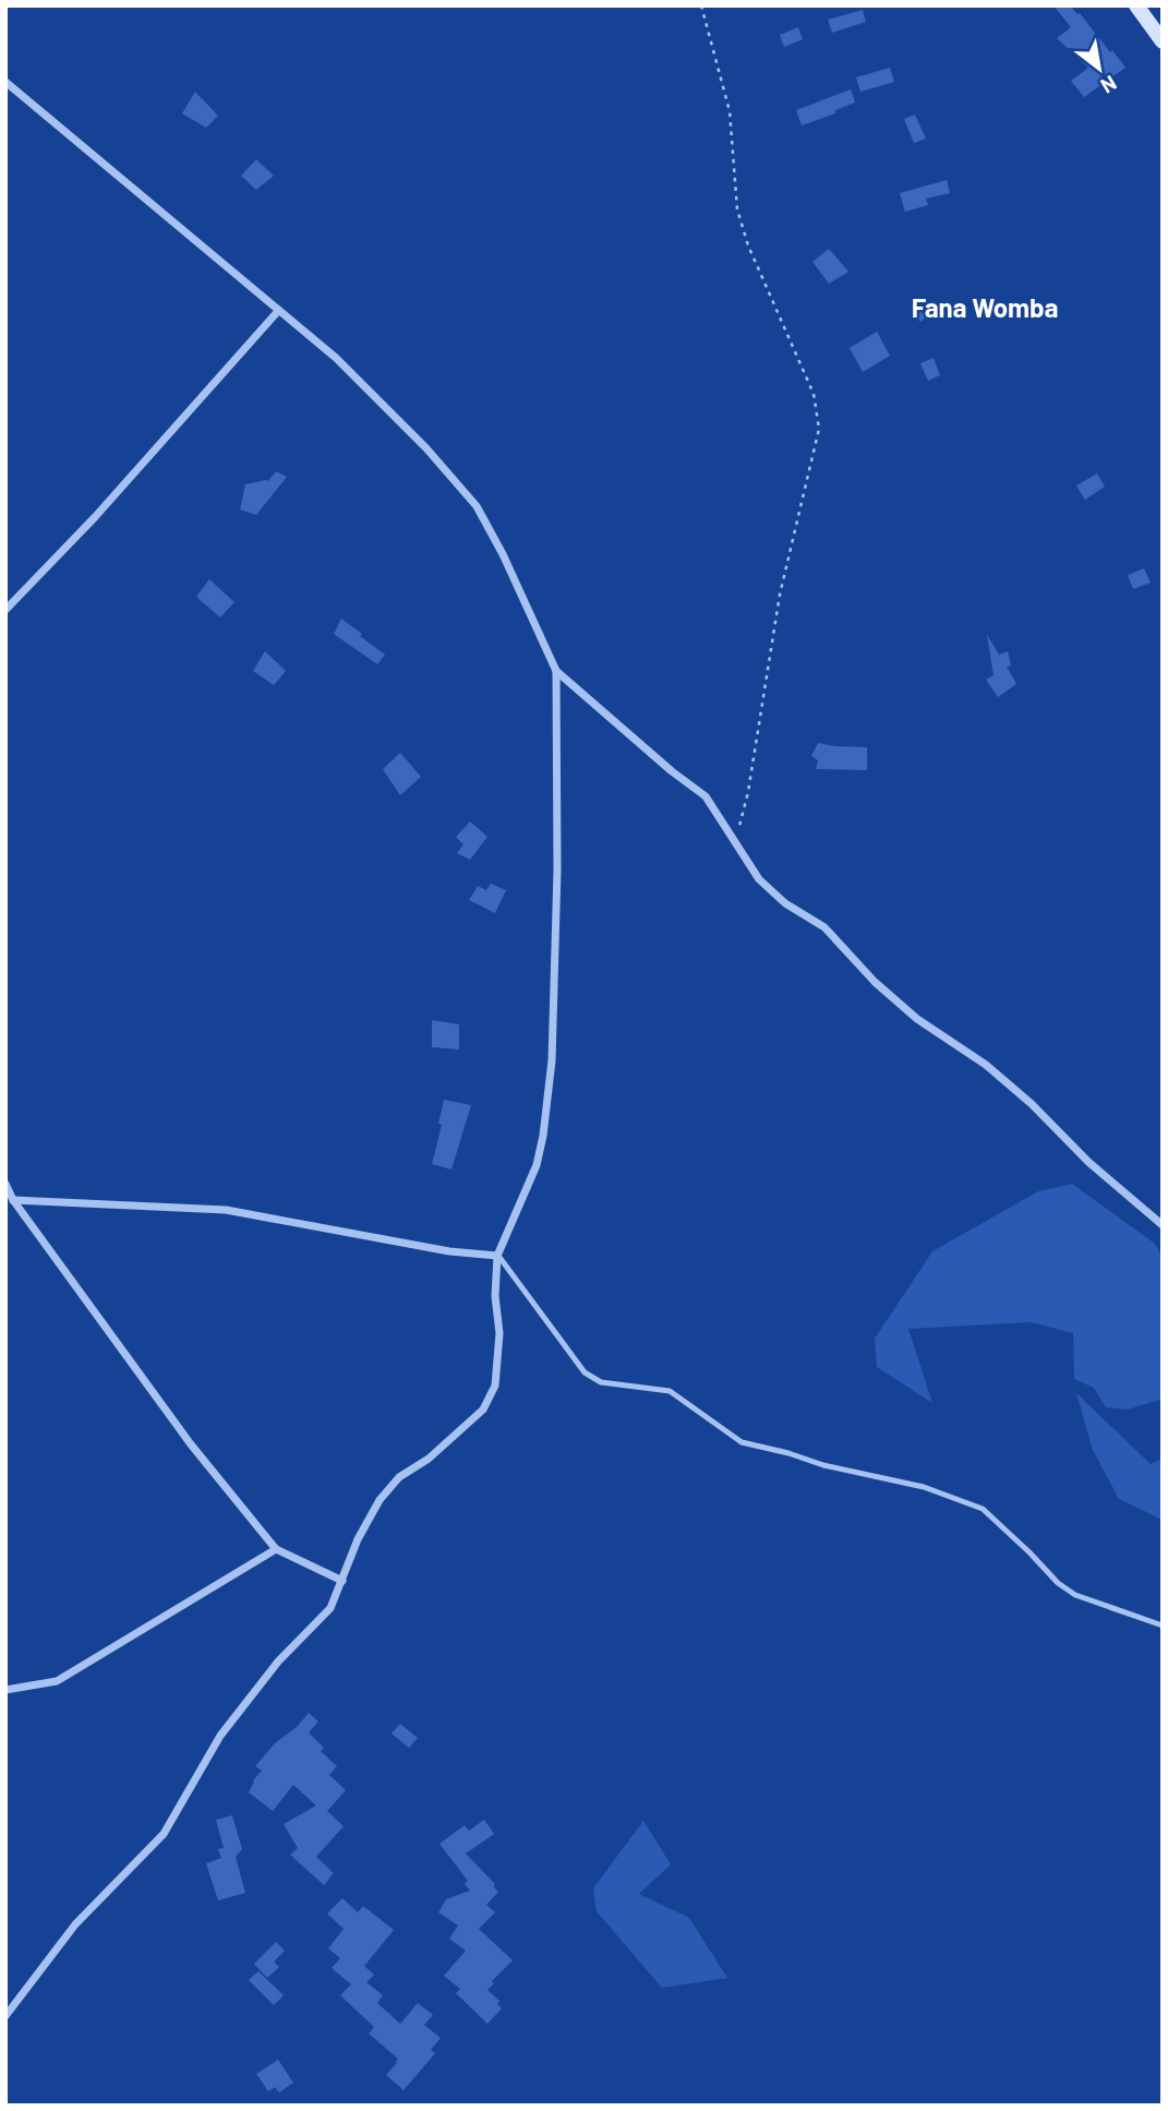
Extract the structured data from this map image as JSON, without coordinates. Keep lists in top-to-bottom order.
{
  "districts": ["Fana Womba"],
  "north": "bottom right"
}
